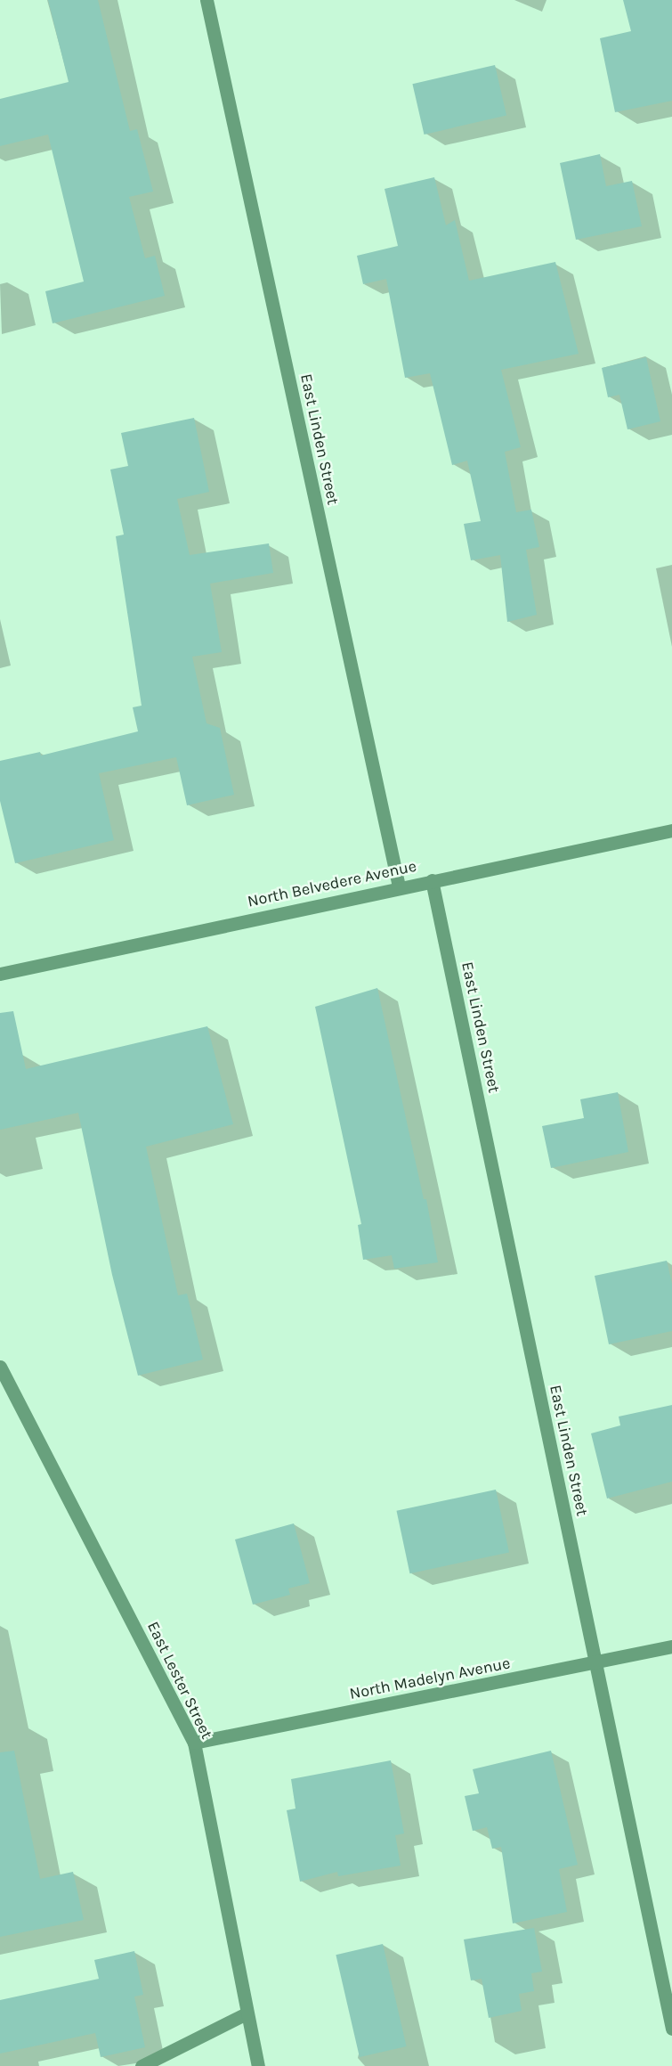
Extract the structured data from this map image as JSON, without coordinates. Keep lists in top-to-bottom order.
{
  "streets": {
    "street": [
      "East Linden Street",
      "North Belvedere Avenue",
      "North Madelyn Avenue",
      "East Lester Street"
    ]
  },
  "crossings": [
    ["East Linden Street", "North Belvedere Avenue"],
    ["East Linden Street", "North Madelyn Avenue"],
    ["North Madelyn Avenue", "East Lester Street"]
  ]
}
